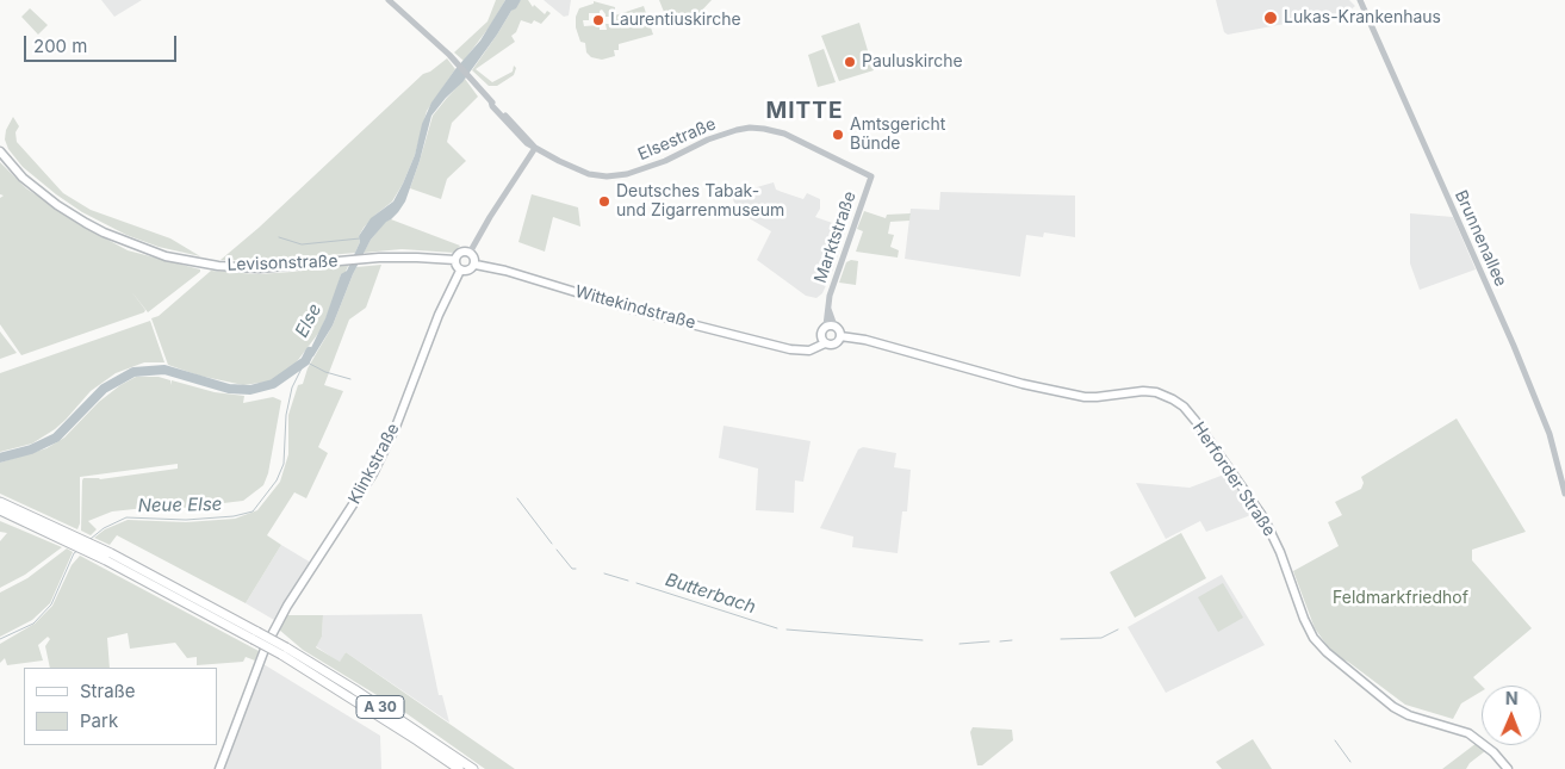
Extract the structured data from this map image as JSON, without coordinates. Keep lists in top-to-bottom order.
{
  "streets": {
    "highway": ["A 30"],
    "main road": [
      "Levisonstraße",
      "Wittekindstraße",
      "Klinkstraße",
      "Herforder Straße"
    ],
    "street": ["Elsestraße", "Marktstraße", "Brunnenallee"]
  },
  "crossings": [
    ["Elsestraße", "Marktstraße"],
    ["Marktstraße", "Wittekindstraße"],
    ["Marktstraße", "Herforder Straße"],
    ["Levisonstraße", "Wittekindstraße"],
    ["Levisonstraße", "Klinkstraße"],
    ["Wittekindstraße", "Klinkstraße"],
    ["Wittekindstraße", "Herforder Straße"]
  ],
  "districts": ["MITTE"],
  "water": ["Else", "Neue Else", "Butterbach"],
  "parks": ["Feldmarkfriedhof"],
  "places": [
    "Lukas-Krankenhaus",
    "Laurentiuskirche",
    "Pauluskirche",
    "Amtsgericht Bünde",
    "Deutsches Tabak- und Zigarrenmuseum"
  ],
  "legend": ["Straße", "Park"],
  "scale_bar": "200 m",
  "north": "top"
}
